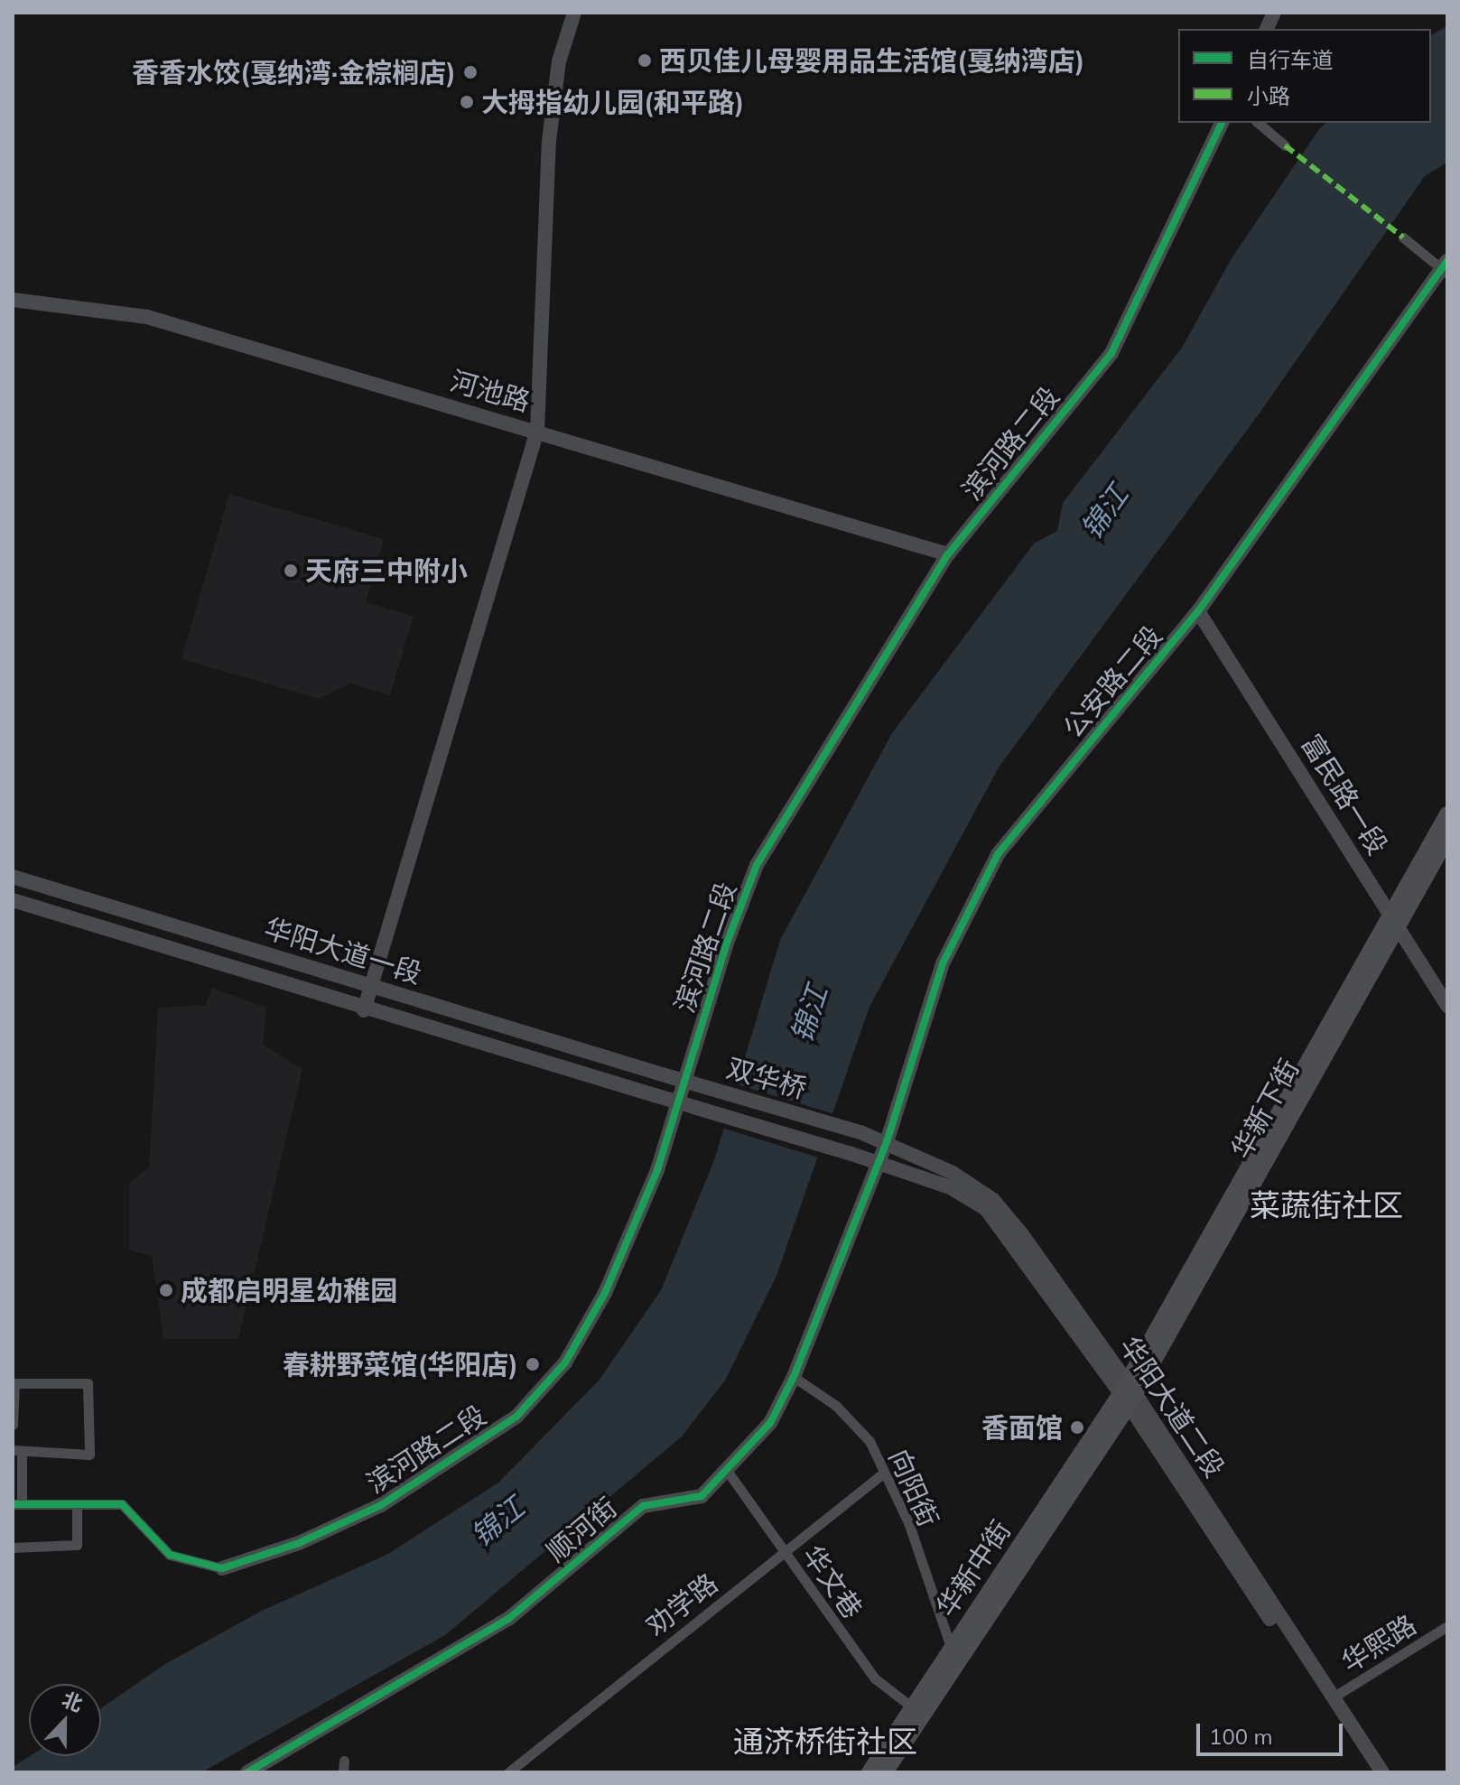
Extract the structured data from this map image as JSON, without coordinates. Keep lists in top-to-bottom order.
{
  "streets": {
    "main road": ["华新中街"],
    "street": [
      "河池路",
      "滨河路二段",
      "公安路二段",
      "富民路一段",
      "华阳大道一段",
      "双华桥",
      "华阳大道二段",
      "向阳街",
      "顺河街",
      "华文巷",
      "劝学路",
      "华熙路"
    ]
  },
  "crossings": [
    ["河池路", "滨河路二段"],
    ["公安路二段", "富民路一段"],
    ["公安路二段", "华阳大道二段"],
    ["公安路二段", "顺河街"],
    ["华阳大道一段", "双华桥"],
    ["华阳大道一段", "华阳大道二段"],
    ["双华桥", "华阳大道二段"],
    ["华阳大道二段", "顺河街"],
    ["华阳大道二段", "华新中街"],
    ["华阳大道二段", "华熙路"],
    ["向阳街", "顺河街"],
    ["向阳街", "华新中街"],
    ["向阳街", "劝学路"],
    ["顺河街", "华文巷"],
    ["华新中街", "华文巷"],
    ["华文巷", "劝学路"]
  ],
  "districts": ["菜蔬街社区", "通济桥街社区"],
  "water": ["锦江"],
  "places": [
    "西贝佳儿母婴用品生活馆(戛纳湾店)",
    "香香水饺(戛纳湾·金棕榈店)",
    "大拇指幼儿园(和平路)",
    "天府三中附小",
    "成都启明星幼稚园",
    "春耕野菜馆(华阳店)",
    "香面馆"
  ],
  "legend": ["自行车道", "小路"],
  "scale_bar": "100 m",
  "north": "top"
}
